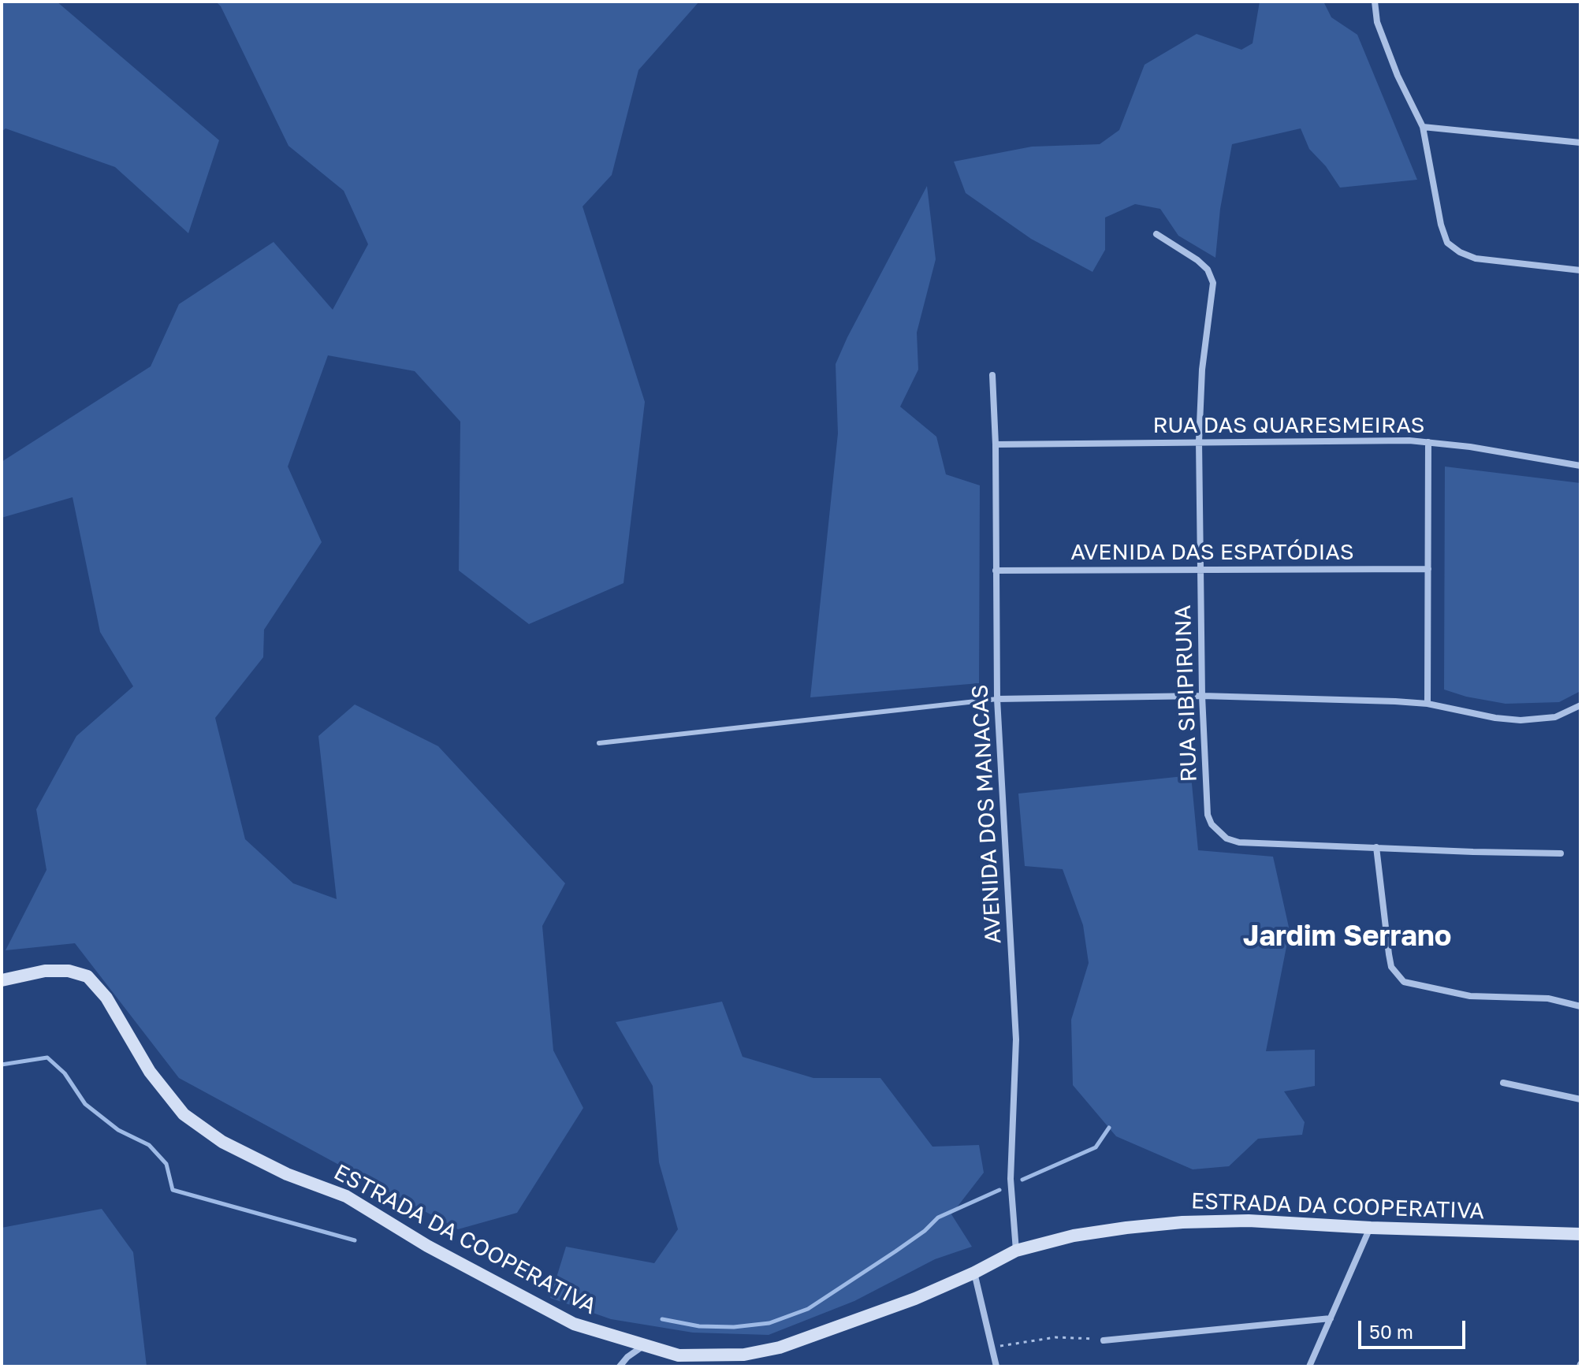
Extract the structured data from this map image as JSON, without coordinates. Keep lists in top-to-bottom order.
{
  "streets": {
    "main road": ["ESTRADA DA COOPERATIVA"],
    "street": [
      "RUA DAS QUARESMEIRAS",
      "AVENIDA DAS ESPATÓDIAS",
      "RUA SIBIPIRUNA",
      "AVENIDA DOS MANACAS"
    ]
  },
  "crossings": [
    ["RUA DAS QUARESMEIRAS", "RUA SIBIPIRUNA"],
    ["RUA DAS QUARESMEIRAS", "AVENIDA DOS MANACAS"],
    ["AVENIDA DAS ESPATÓDIAS", "RUA SIBIPIRUNA"],
    ["AVENIDA DAS ESPATÓDIAS", "AVENIDA DOS MANACAS"],
    ["AVENIDA DOS MANACAS", "ESTRADA DA COOPERATIVA"]
  ],
  "districts": ["Jardim Serrano"],
  "scale_bar": "50 m"
}
